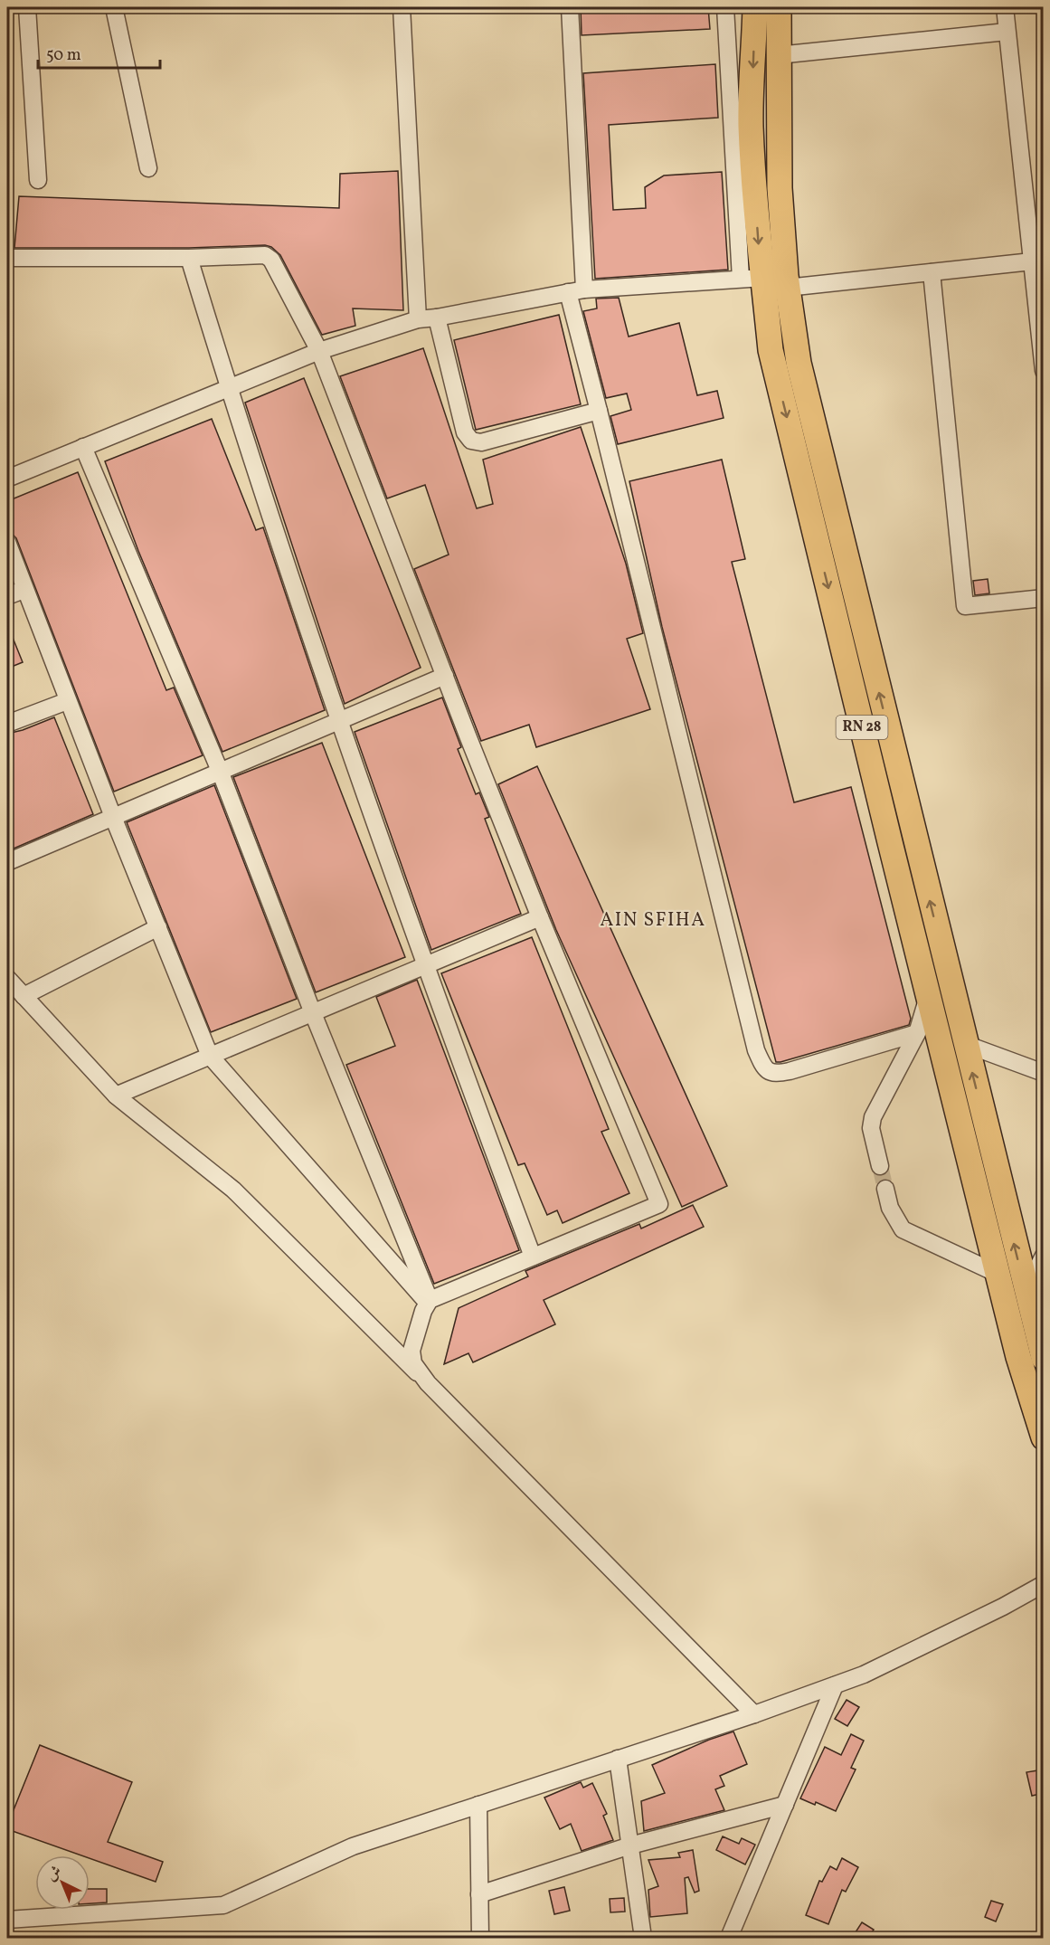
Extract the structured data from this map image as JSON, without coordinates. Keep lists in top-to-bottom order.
{
  "streets": {
    "highway": ["RN 28"]
  },
  "districts": ["AIN SFIHA"],
  "scale_bar": "50 m",
  "north": "top left"
}
